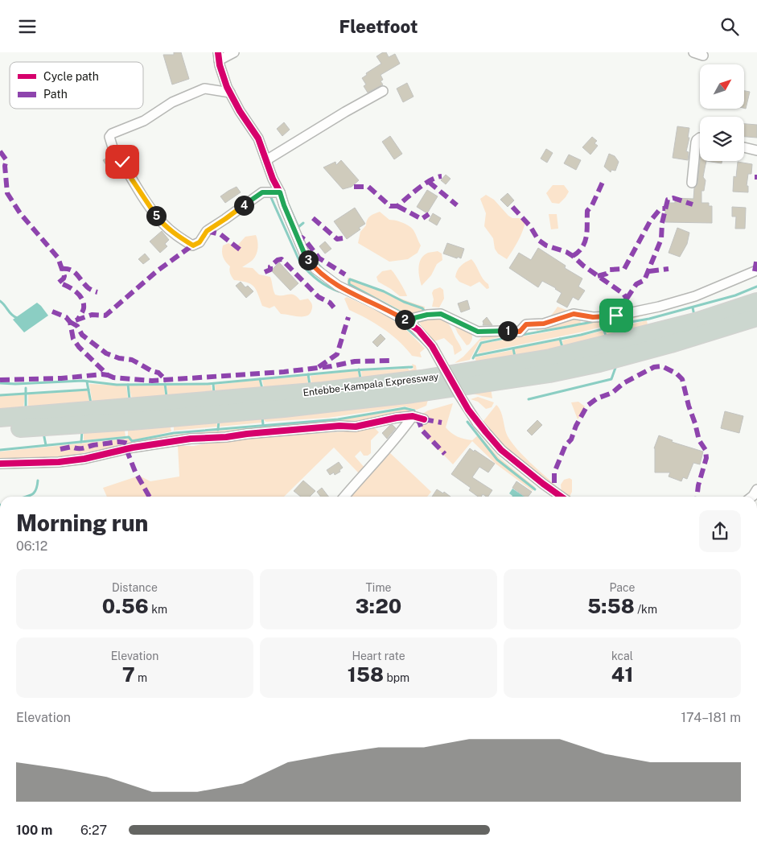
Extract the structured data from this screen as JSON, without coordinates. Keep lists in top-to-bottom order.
{
  "streets": {
    "highway": ["Entebbe-Kampala Expressway"]
  },
  "legend": ["Cycle path", "Path"],
  "north": "top right",
  "page": {
    "header": "Fleetfoot",
    "pins": [
      "4",
      "5",
      "3",
      "2",
      "1"
    ],
    "heading": ["Morning run", "06:12"],
    "stats": [
      ["Distance", "0.56 km"],
      ["Time", "3:20"],
      ["Pace", "5:58 /km"],
      ["Elevation", "7 m"],
      ["Heart rate", "158 bpm"],
      ["kcal", "41"]
    ],
    "chart": ["Elevation", "174–181 m"],
    "list": [
      {
        "name": "100 m",
        "note": "6:27"
      }
    ]
  }
}
